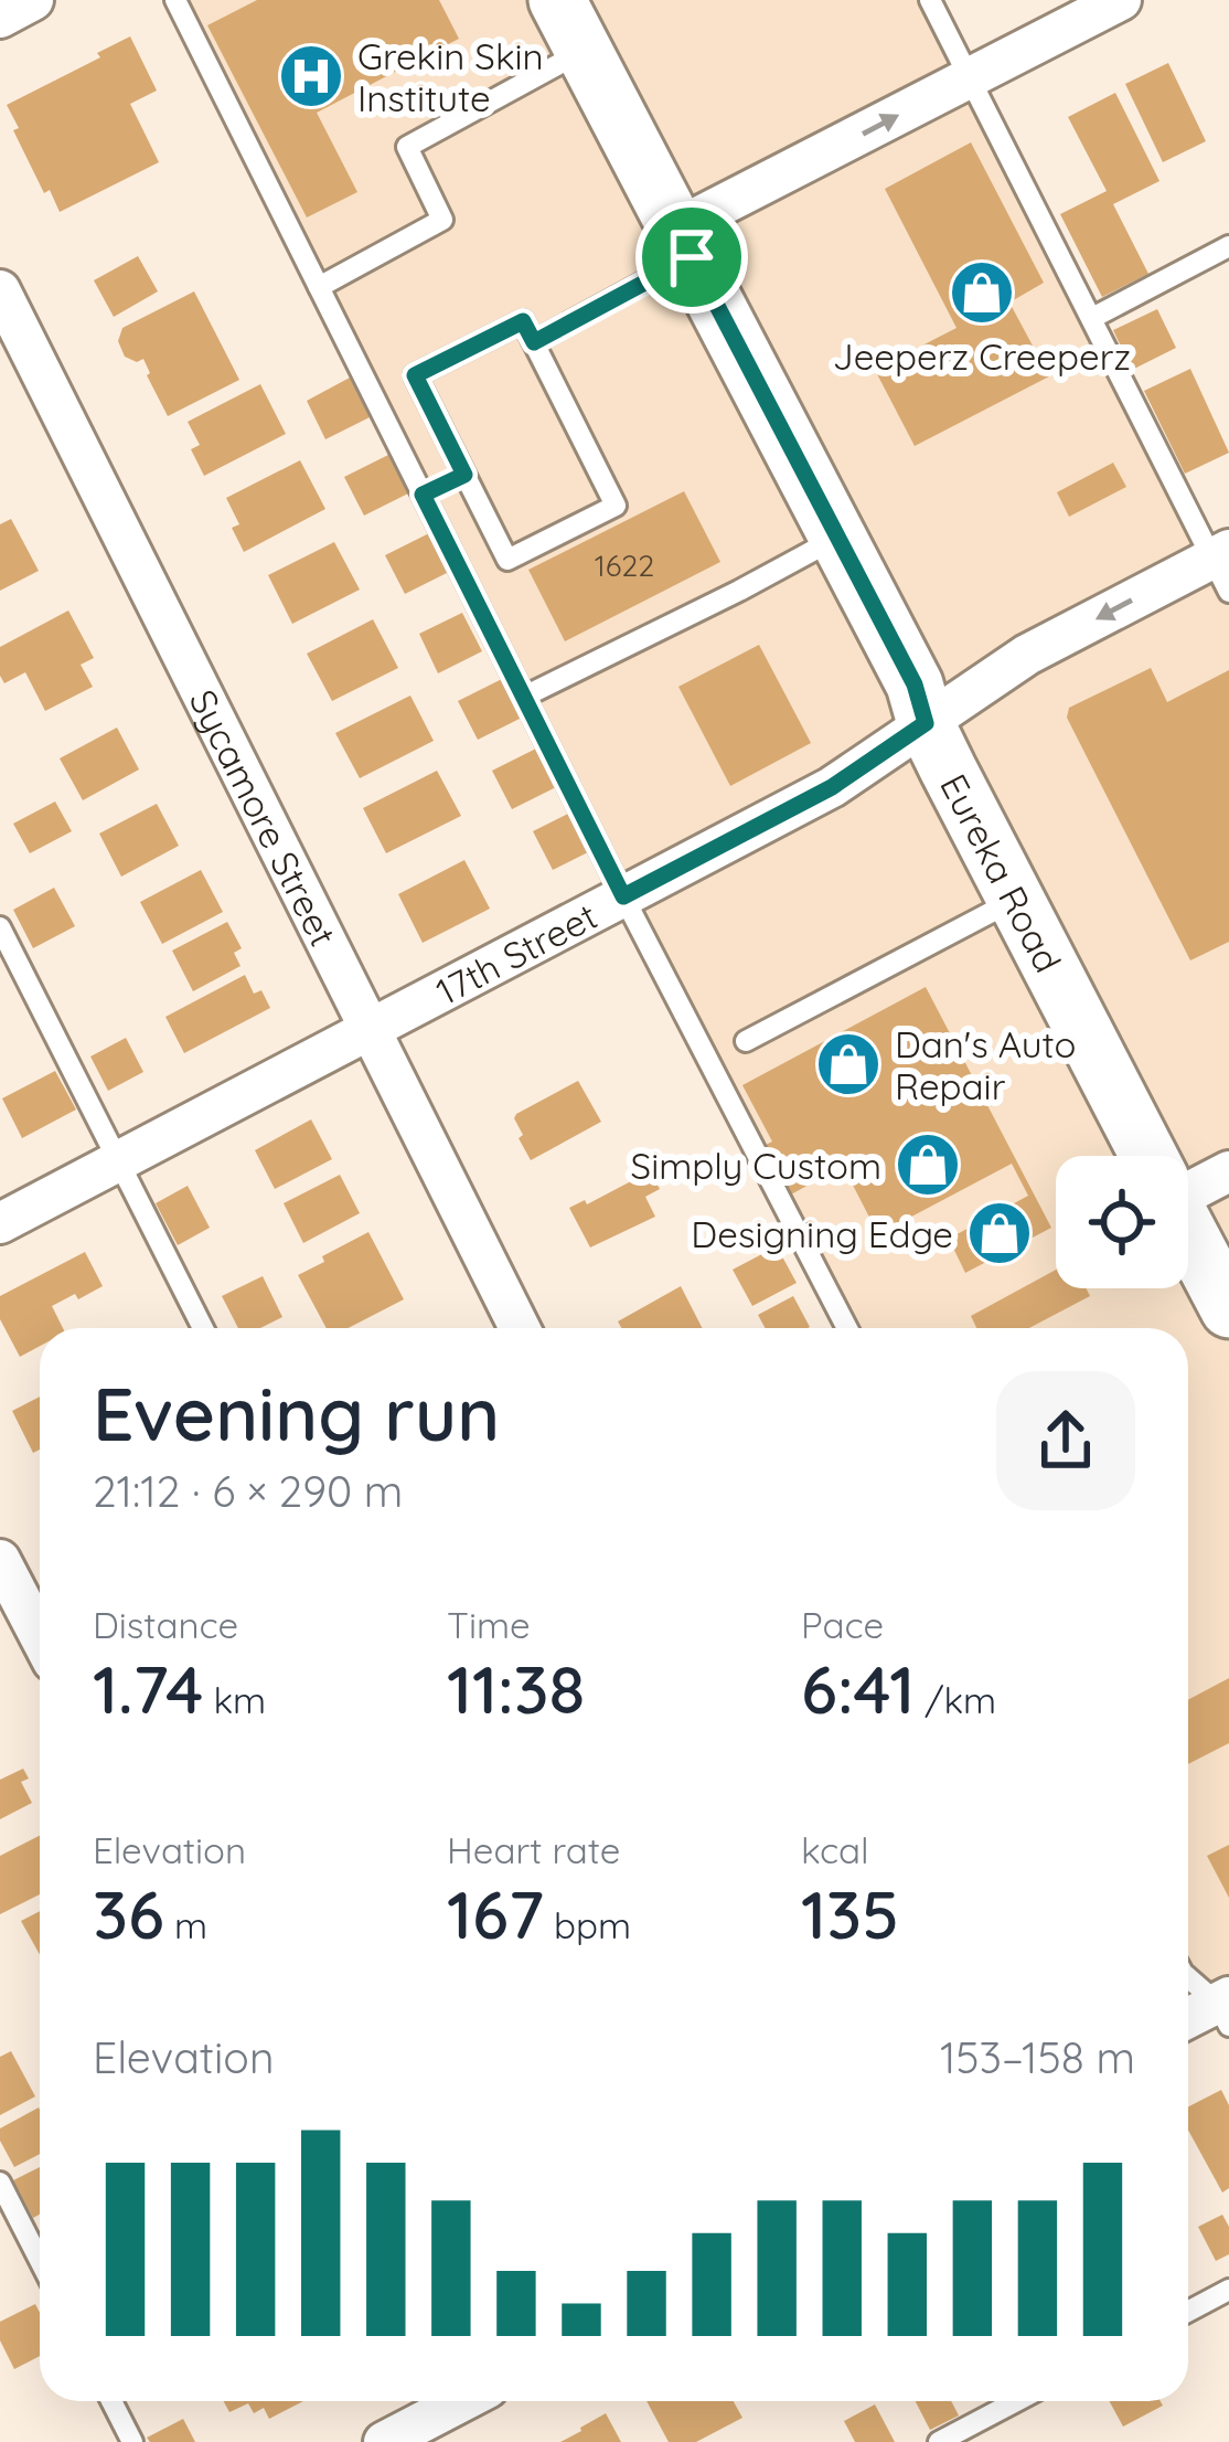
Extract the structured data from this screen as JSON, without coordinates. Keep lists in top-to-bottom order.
{
  "streets": {
    "main road": ["Eureka Road"],
    "street": ["Sycamore Street", "17th Street"]
  },
  "crossings": [
    ["Sycamore Street", "17th Street"],
    ["Eureka Road", "17th Street"]
  ],
  "places": {
    "hospital": ["Grekin Skin Institute"],
    "shop": [
      "Jeeperz Creeperz",
      "Dan's Auto Repair",
      "Simply Custom",
      "Designing Edge"
    ]
  },
  "house_numbers": ["1622"],
  "page": {
    "heading": ["Evening run", "21:12 · 6 × 290 m"],
    "stats": [
      ["Distance", "1.74 km"],
      ["Time", "11:38"],
      ["Pace", "6:41 /km"],
      ["Elevation", "36 m"],
      ["Heart rate", "167 bpm"],
      ["kcal", "135"]
    ],
    "chart": ["Elevation", "153–158 m"]
  }
}
